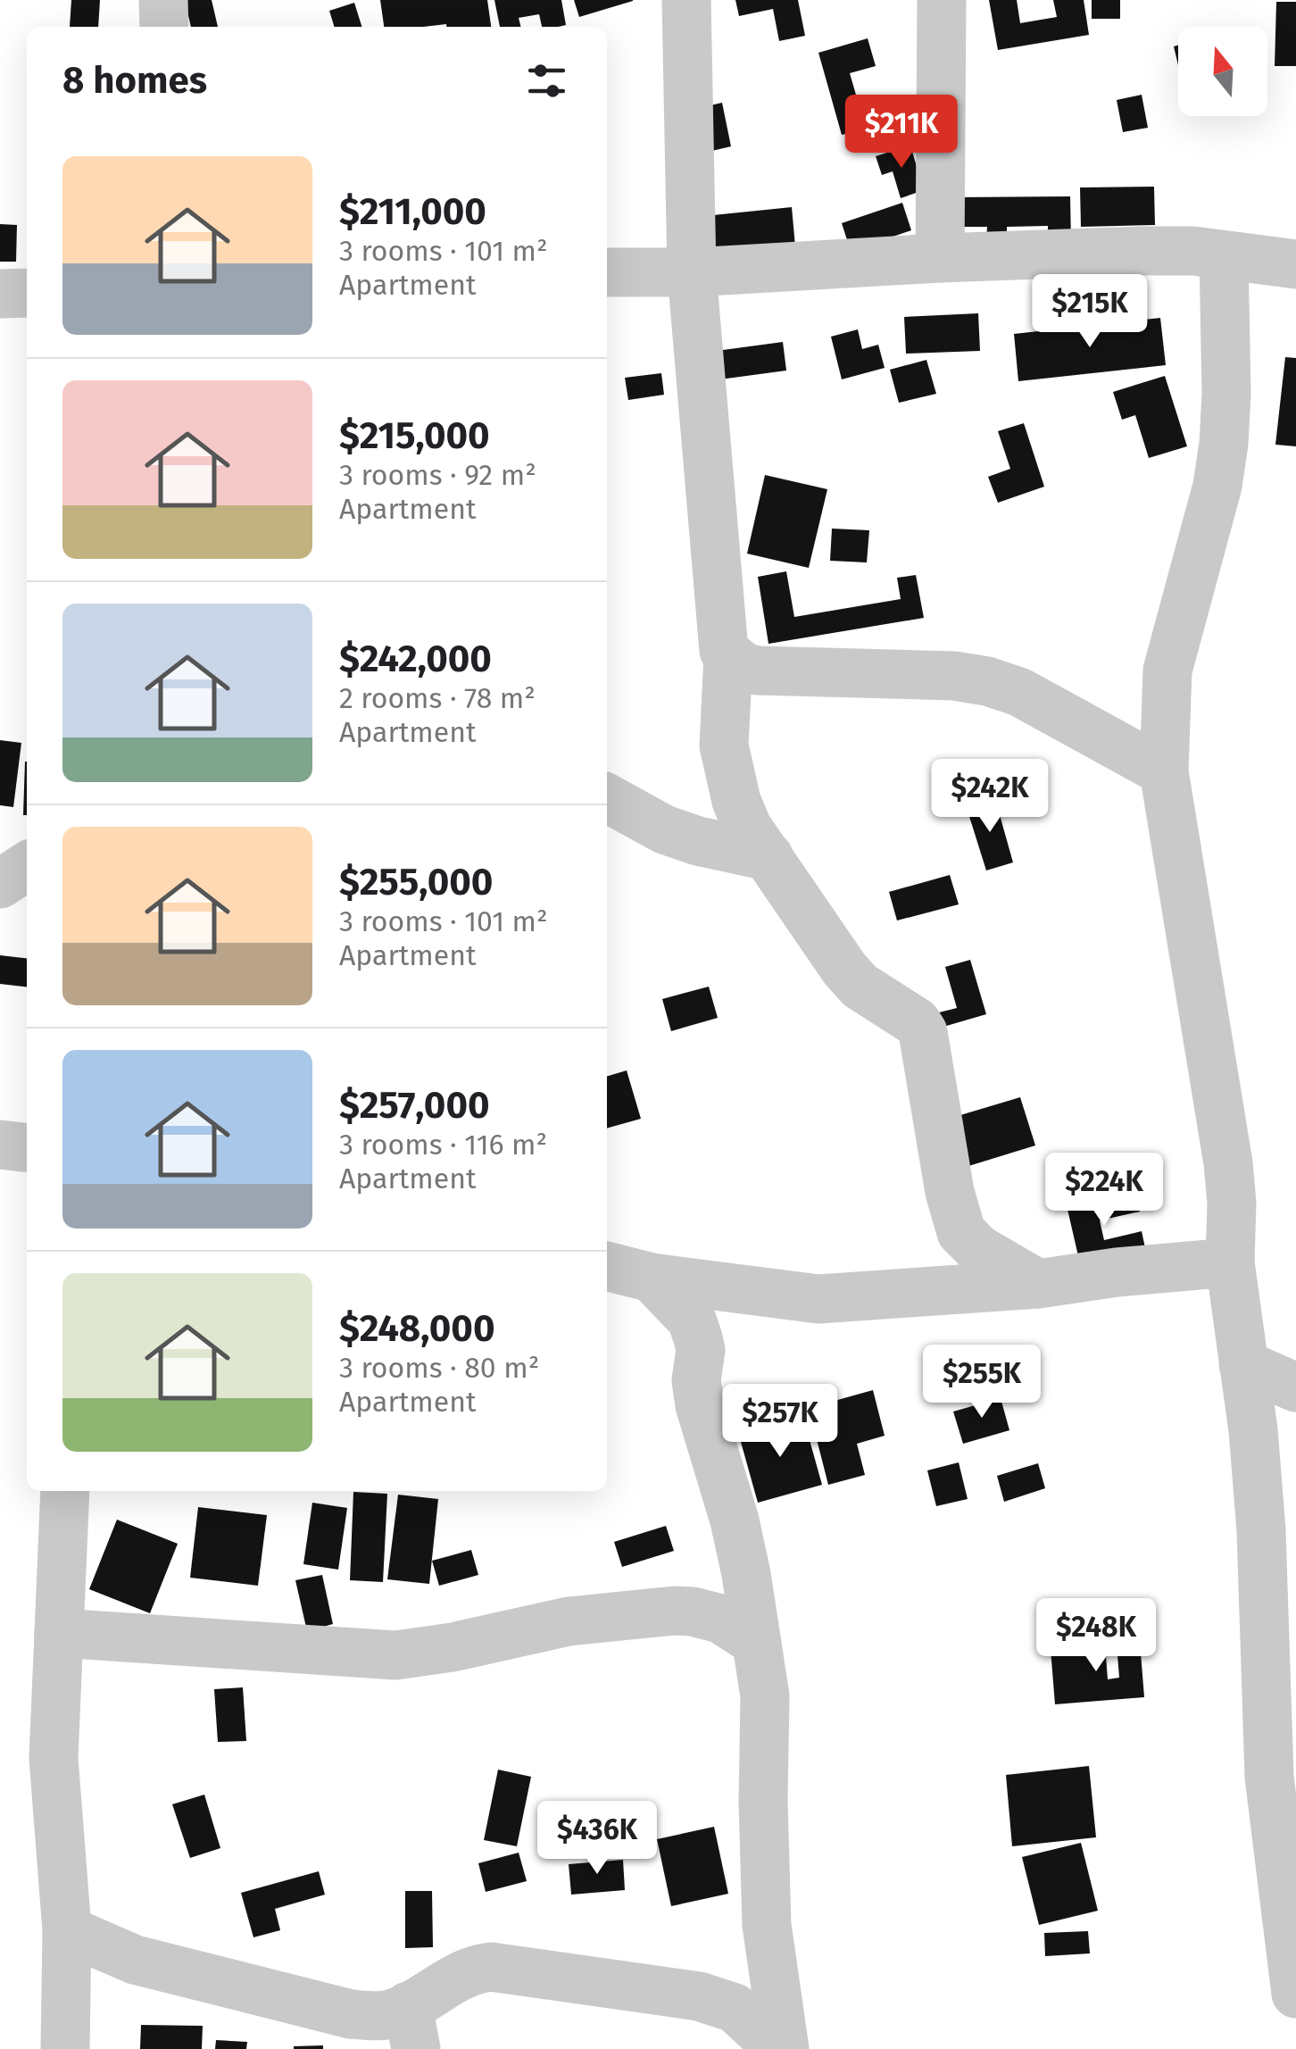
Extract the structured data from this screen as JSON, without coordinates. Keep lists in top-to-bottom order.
{
  "north": "top",
  "page": {
    "heading": "8 homes",
    "price": [
      "$211K",
      "$215K",
      "$242K",
      "$224K",
      "$255K",
      "$257K",
      "$248K",
      "$436K"
    ],
    "list": [
      {
        "name": "$211,000",
        "note": "3 rooms · 101 m² · Apartment"
      },
      {
        "name": "$215,000",
        "note": "3 rooms · 92 m² · Apartment"
      },
      {
        "name": "$242,000",
        "note": "2 rooms · 78 m² · Apartment"
      },
      {
        "name": "$255,000",
        "note": "3 rooms · 101 m² · Apartment"
      },
      {
        "name": "$257,000",
        "note": "3 rooms · 116 m² · Apartment"
      },
      {
        "name": "$248,000",
        "note": "3 rooms · 80 m² · Apartment"
      }
    ]
  }
}
